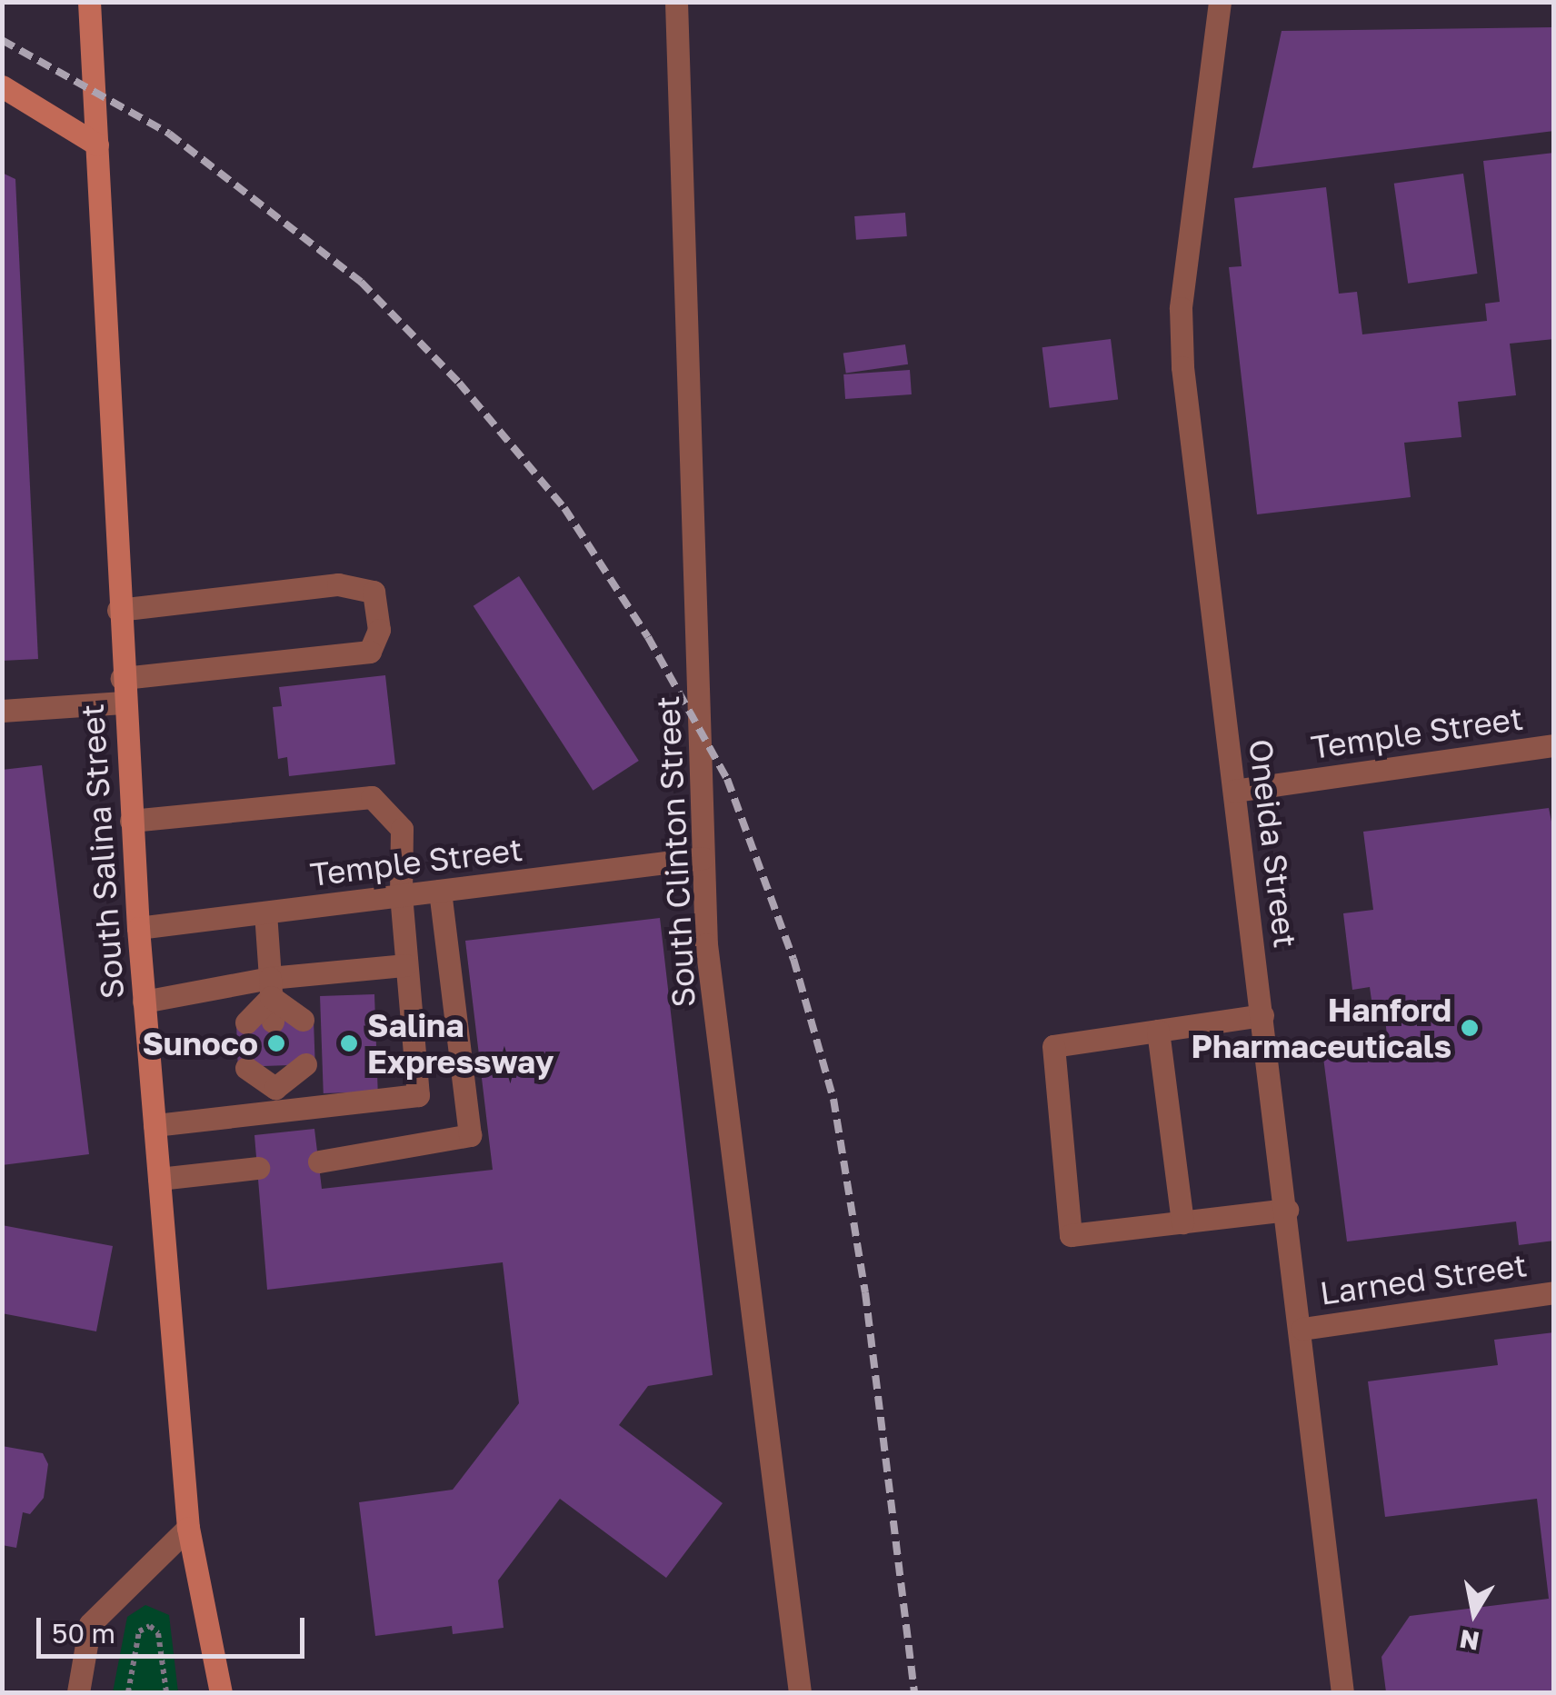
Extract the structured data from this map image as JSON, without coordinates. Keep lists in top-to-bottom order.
{
  "streets": {
    "main road": ["South Salina Street"],
    "street": [
      "Temple Street",
      "Oneida Street",
      "South Clinton Street",
      "Larned Street"
    ]
  },
  "crossings": [
    ["Temple Street", "Oneida Street"],
    ["Temple Street", "South Salina Street"],
    ["Temple Street", "South Clinton Street"],
    ["Oneida Street", "Larned Street"]
  ],
  "places": ["Hanford Pharmaceuticals", "Sunoco", "Salina Expressway"],
  "scale_bar": "50 m",
  "north": "bottom"
}
